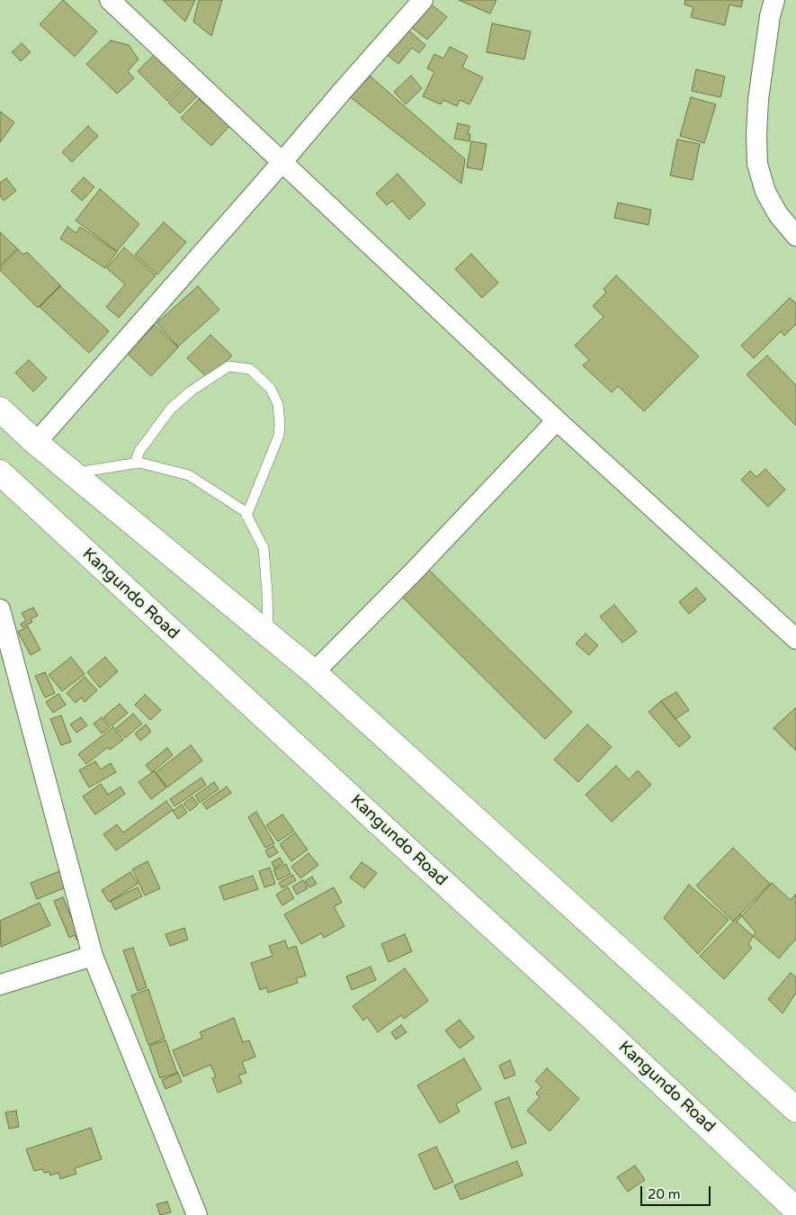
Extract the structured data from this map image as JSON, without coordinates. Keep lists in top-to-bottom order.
{
  "streets": {
    "highway": ["Kangundo Road"]
  },
  "scale_bar": "20 m"
}
